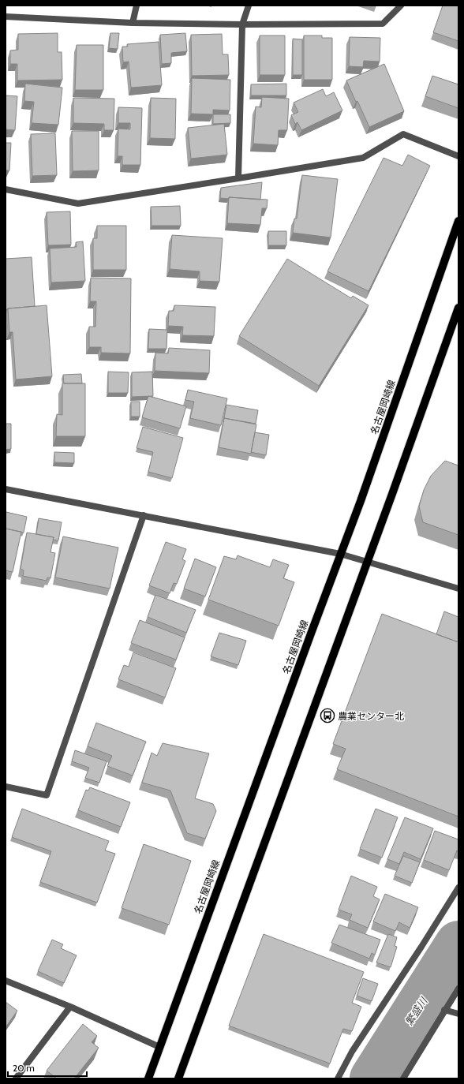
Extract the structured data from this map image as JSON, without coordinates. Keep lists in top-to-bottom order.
{
  "streets": {
    "main road": ["名古屋岡崎線"]
  },
  "water": ["繁盛川"],
  "places": {
    "bus stop": ["農業センター北"]
  },
  "scale_bar": "20 m"
}
